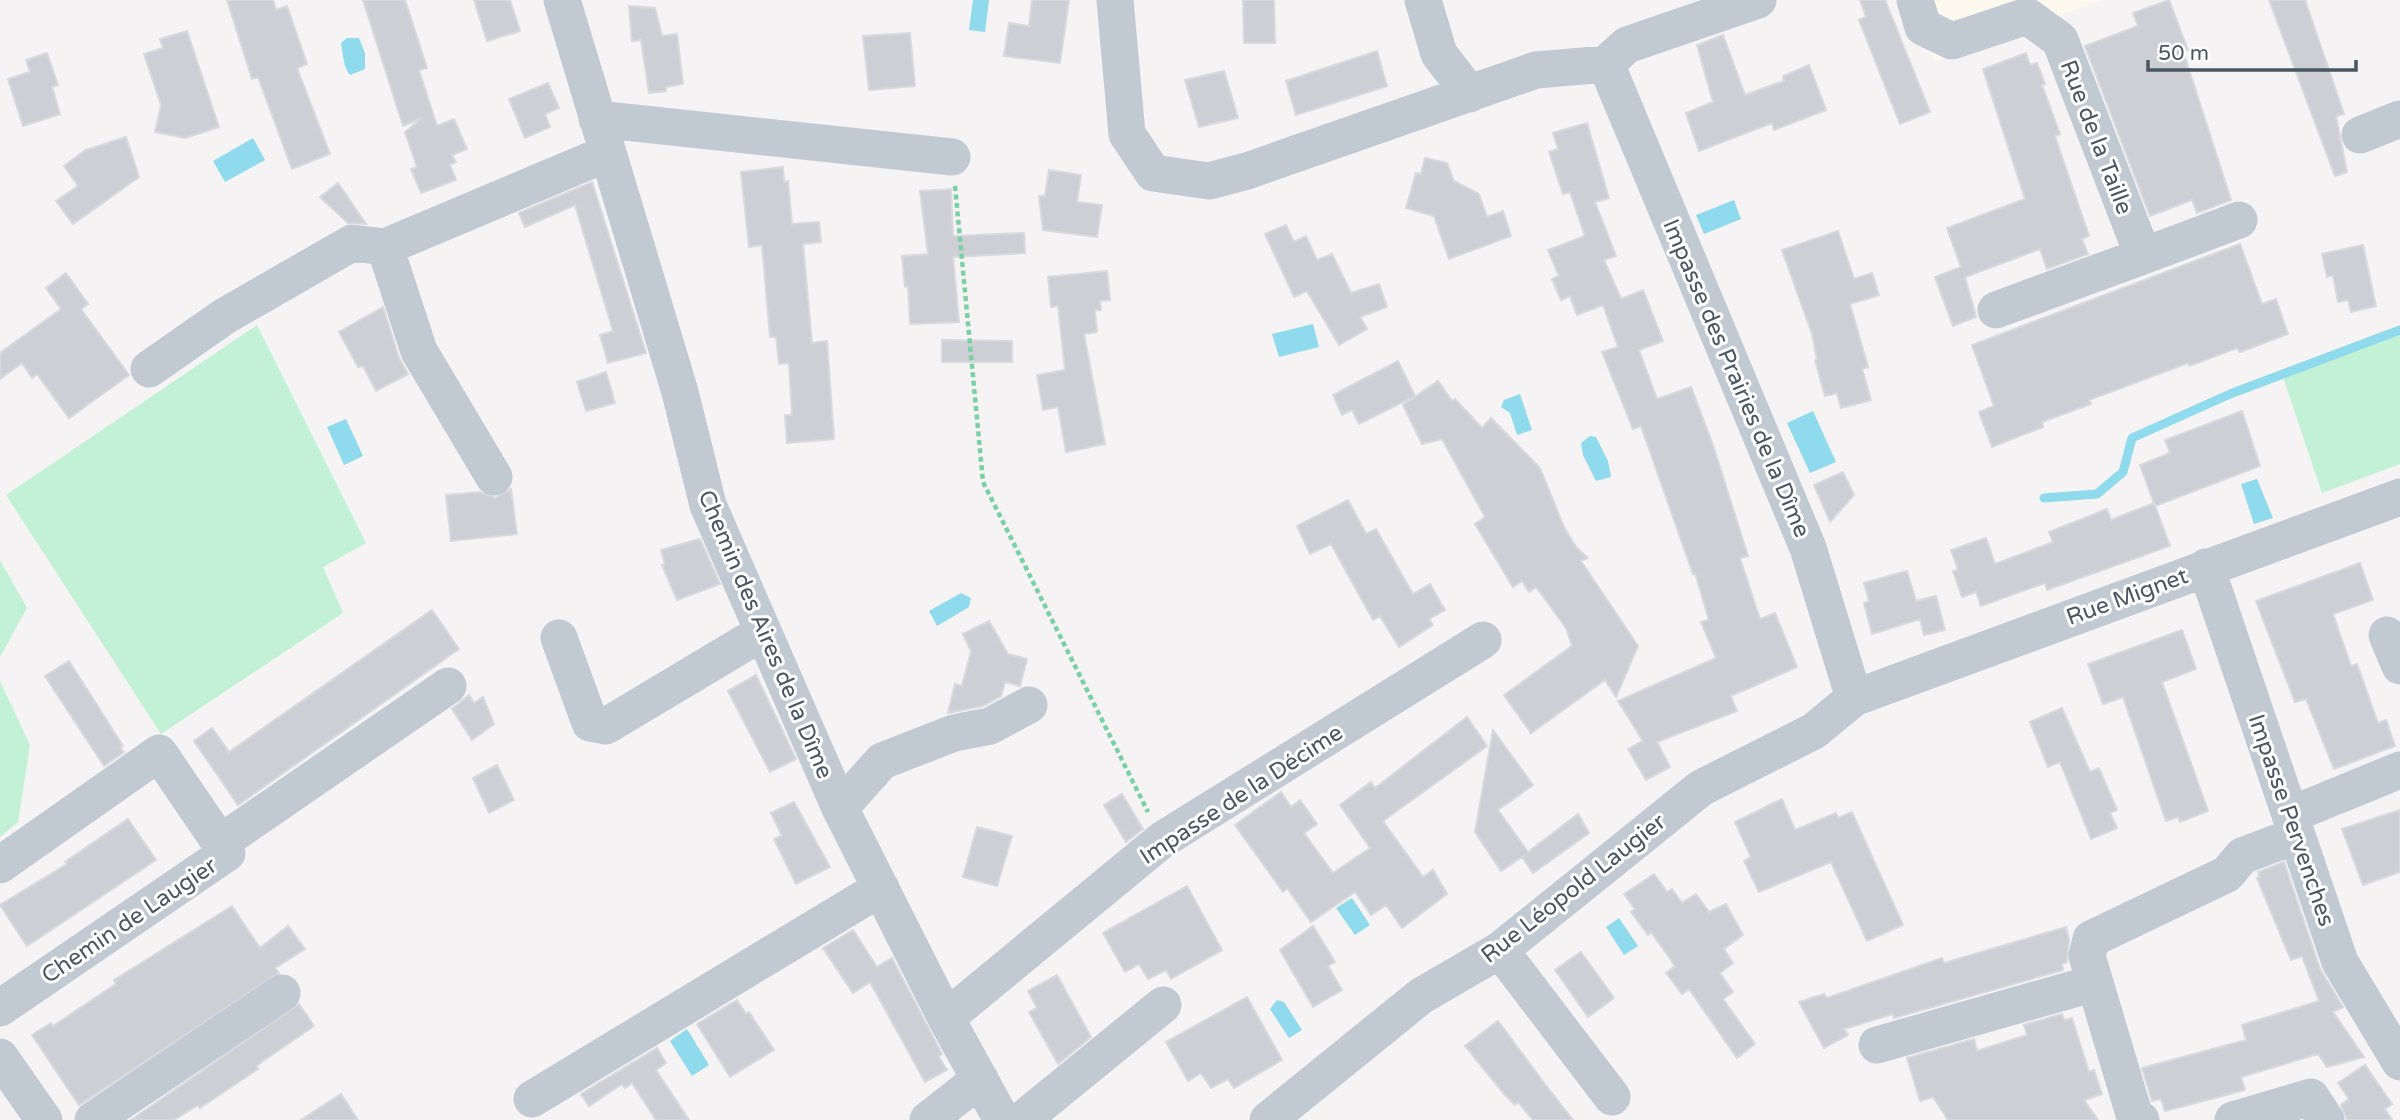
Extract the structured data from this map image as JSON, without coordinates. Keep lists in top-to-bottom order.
{
  "streets": {
    "street": [
      "Rue de la Taille",
      "Impasse des Prairies de la Dîme",
      "Rue Mignet",
      "Chemin des Aires de la Dîme",
      "Impasse de la Décime",
      "Impasse Pervenches",
      "Rue Léopold Laugier",
      "Chemin de Laugier"
    ]
  },
  "crossings": [
    ["Impasse des Prairies de la Dîme", "Rue Mignet"],
    ["Impasse des Prairies de la Dîme", "Rue Léopold Laugier"],
    ["Rue Mignet", "Impasse Pervenches"],
    ["Rue Mignet", "Rue Léopold Laugier"],
    ["Chemin des Aires de la Dîme", "Impasse de la Décime"]
  ],
  "scale_bar": "50 m"
}
